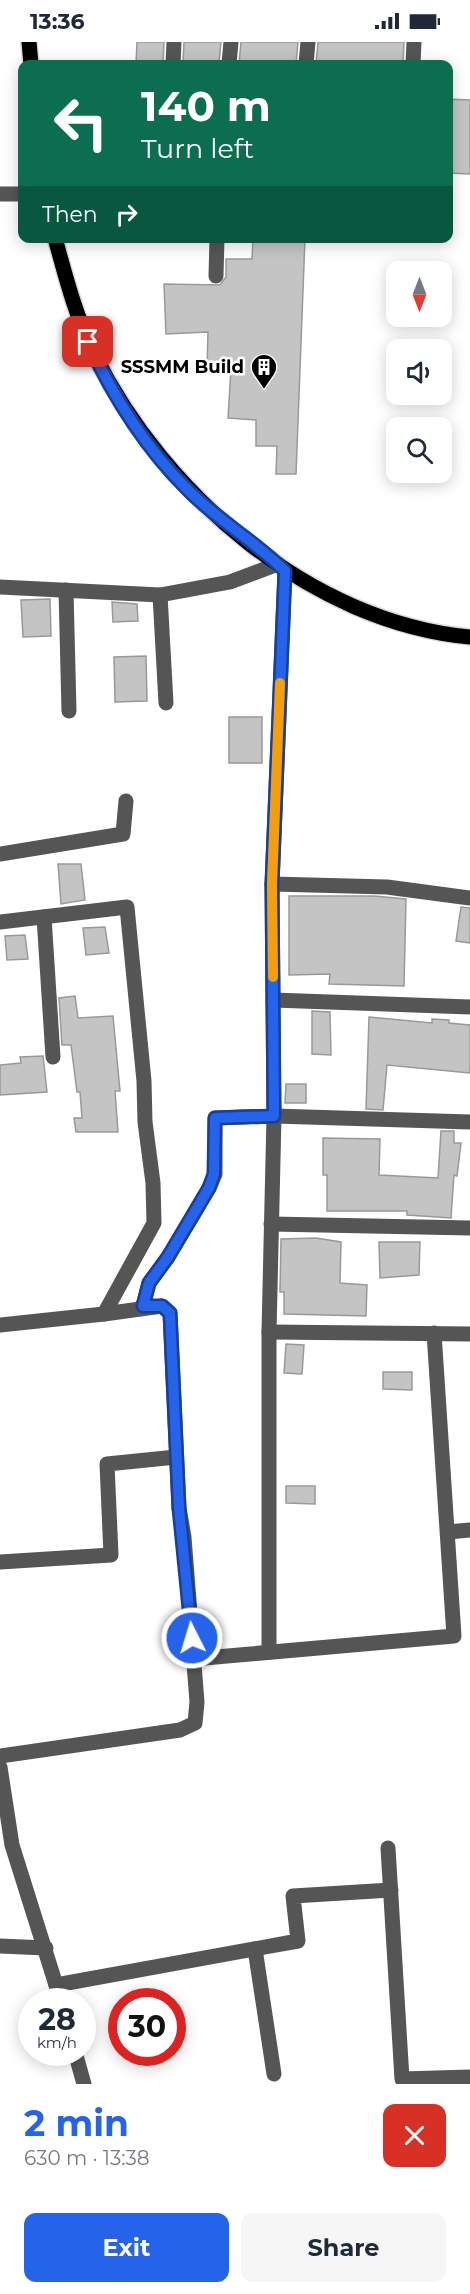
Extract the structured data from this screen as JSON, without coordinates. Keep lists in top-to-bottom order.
{
  "places": {
    "building": ["SSSMM Build"]
  },
  "north": "bottom",
  "page": {
    "status": "13:36",
    "turn": ["140 m", "Turn left"],
    "then": "Then",
    "speed": "28 km/h",
    "limit": "30",
    "heading": ["2 min", "630 m · 13:38"],
    "buttons": ["Exit", "Share"]
  }
}
